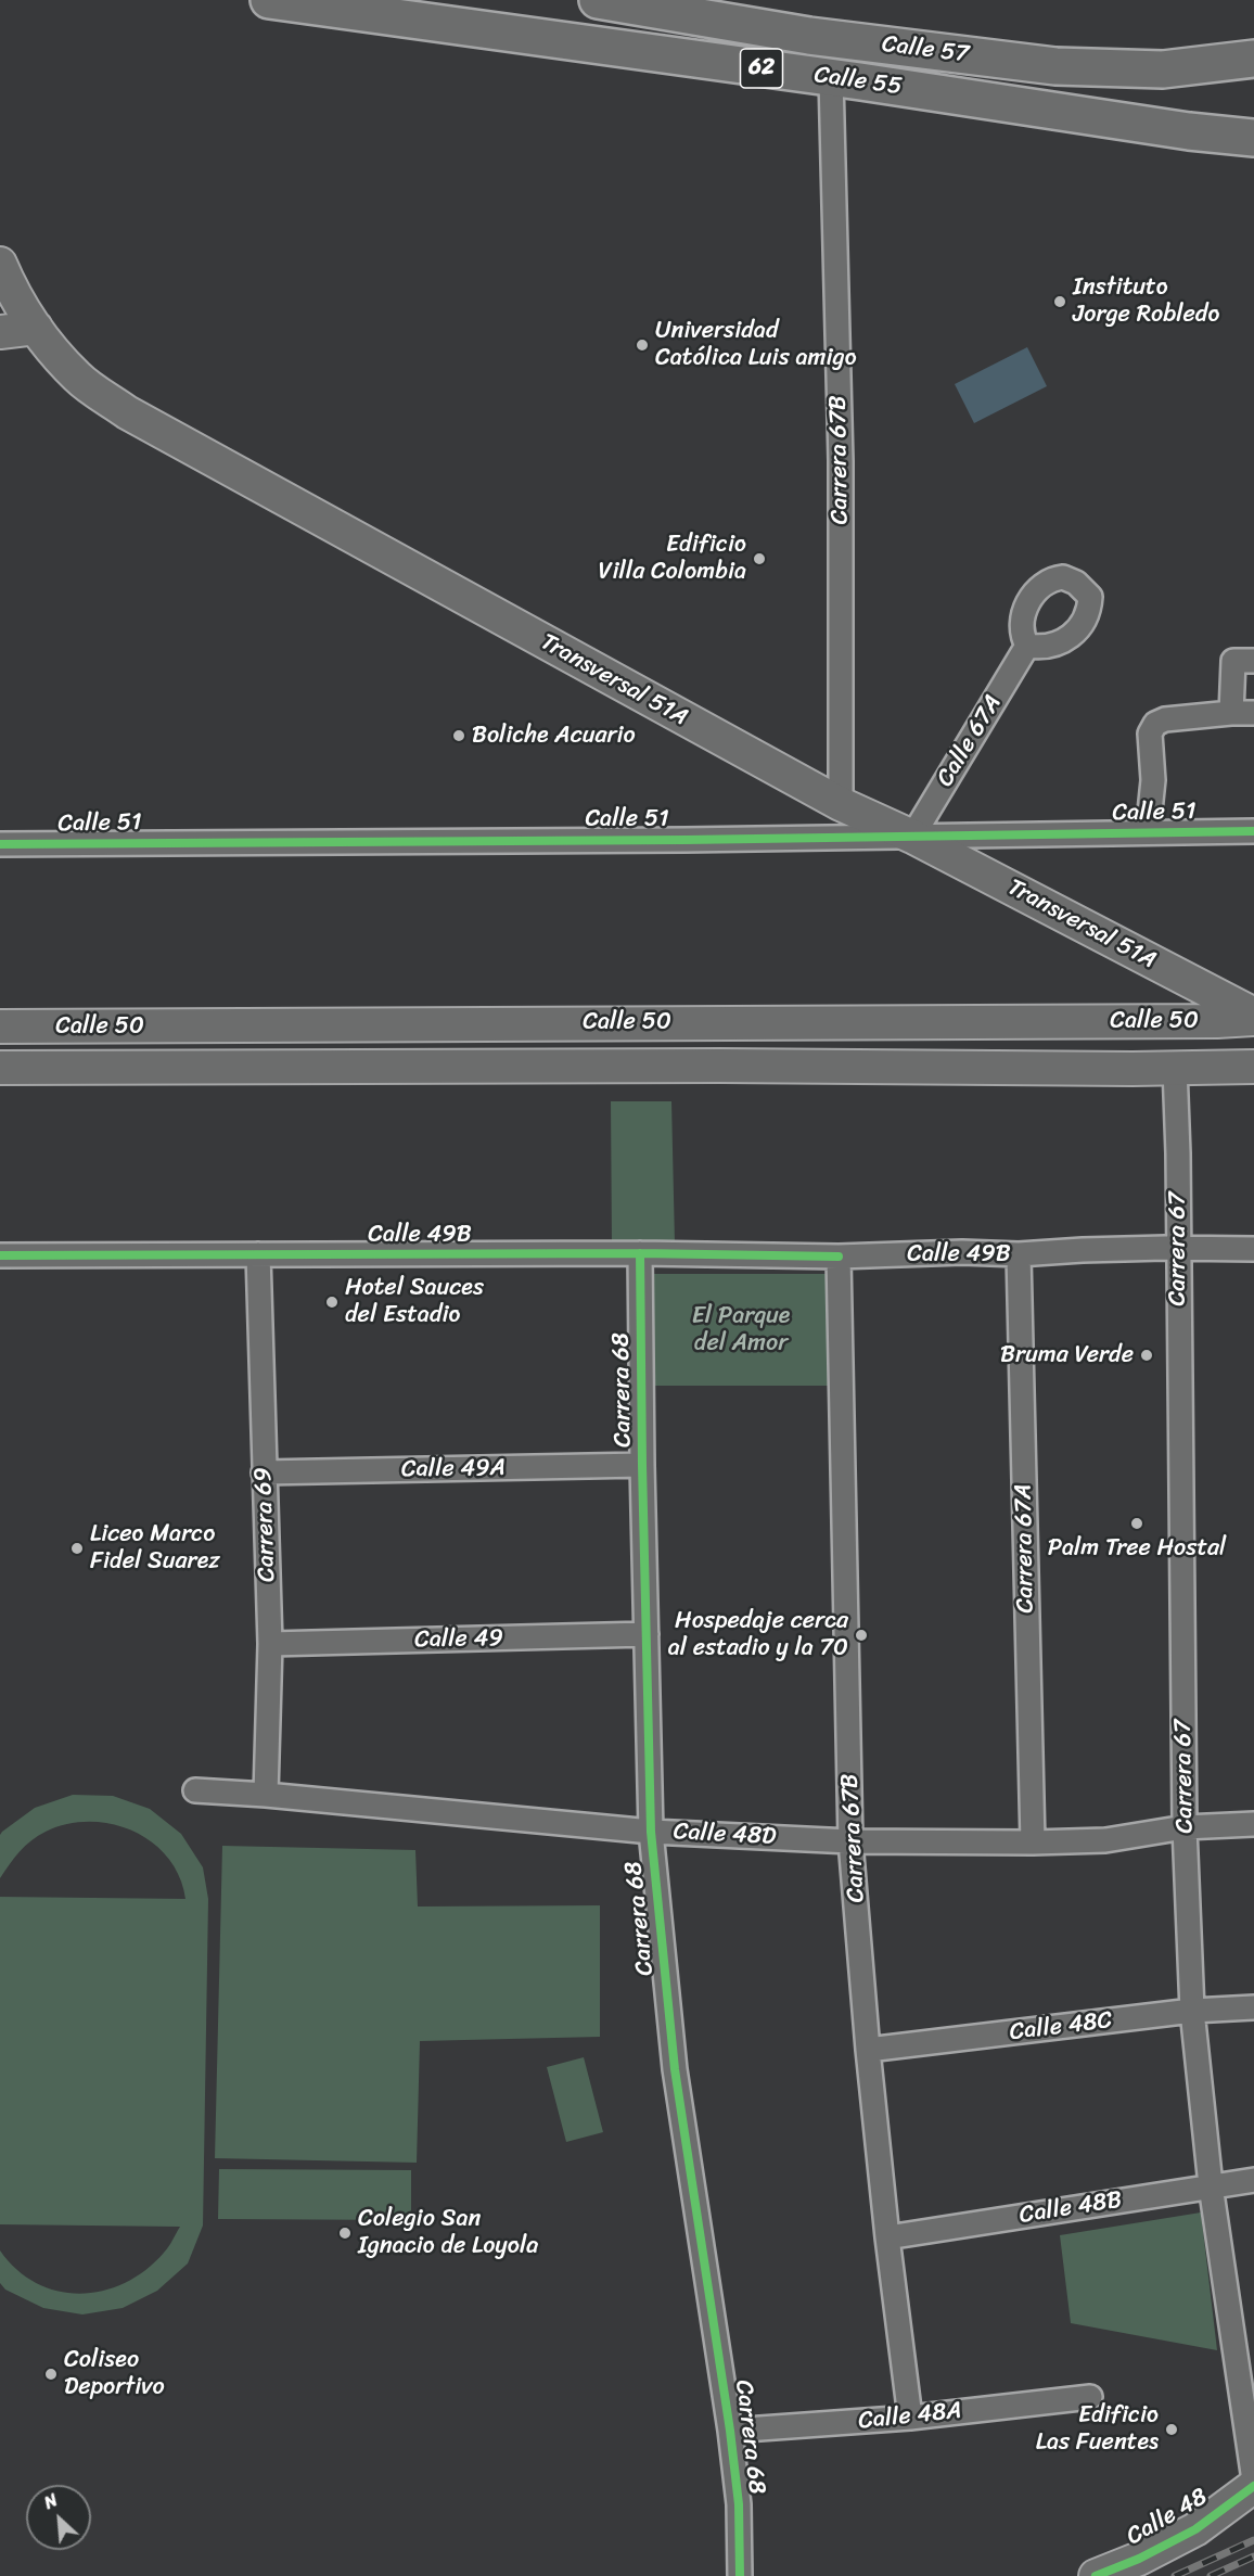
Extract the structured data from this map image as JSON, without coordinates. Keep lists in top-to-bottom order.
{
  "streets": {
    "highway": ["Calle 57", "62", "Calle 55"],
    "main road": ["Transversal 51A", "Calle 50", "Calle 48"],
    "street": [
      "Carrera 67B",
      "Calle 67A",
      "Calle 51",
      "Calle 49B",
      "Carrera 67",
      "Carrera 68",
      "Calle 49A",
      "Carrera 69",
      "Carrera 67A",
      "Calle 49",
      "Calle 48D",
      "Calle 48C",
      "Calle 48B",
      "Calle 48A"
    ]
  },
  "crossings": [
    ["Calle 55", "Carrera 67B"],
    ["Carrera 67B", "Transversal 51A"],
    ["Carrera 67B", "Calle 49B"],
    ["Carrera 67B", "Calle 48D"],
    ["Carrera 67B", "Calle 48C"],
    ["Carrera 67B", "Calle 48B"],
    ["Carrera 67B", "Calle 48A"],
    ["Transversal 51A", "Calle 67A"],
    ["Transversal 51A", "Calle 51"],
    ["Transversal 51A", "Calle 50"],
    ["Calle 67A", "Calle 51"],
    ["Calle 50", "Carrera 67"],
    ["Calle 49B", "Carrera 67"],
    ["Calle 49B", "Carrera 68"],
    ["Calle 49B", "Carrera 69"],
    ["Calle 49B", "Carrera 67A"],
    ["Carrera 67", "Calle 48D"],
    ["Carrera 67", "Calle 48C"],
    ["Carrera 67", "Calle 48B"],
    ["Carrera 68", "Calle 49A"],
    ["Carrera 68", "Calle 49"],
    ["Carrera 68", "Calle 48D"],
    ["Carrera 68", "Calle 48A"],
    ["Calle 49A", "Carrera 69"],
    ["Carrera 69", "Calle 49"],
    ["Carrera 69", "Calle 48D"],
    ["Carrera 67A", "Calle 48D"]
  ],
  "parks": ["El Parque del Amor"],
  "places": [
    "Instituto Jorge Robledo",
    "Universidad Católica Luis amigo",
    "Edificio Villa Colombia",
    "Boliche Acuario",
    "Hotel Sauces del Estadio",
    "Bruma Verde",
    "Palm Tree Hostal",
    "Liceo Marco Fidel Suarez",
    "Hospedaje cerca al estadio y la 70",
    "Colegio San Ignacio de Loyola",
    "Coliseo Deportivo",
    "Edificio Las Fuentes"
  ],
  "north": "top left"
}
